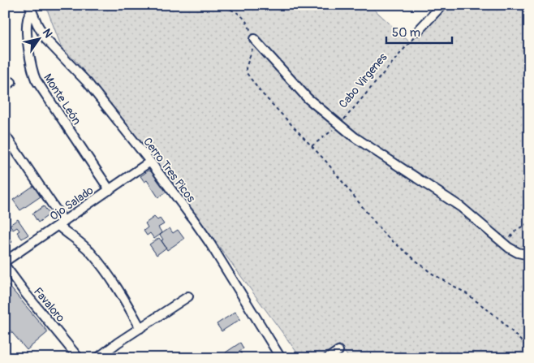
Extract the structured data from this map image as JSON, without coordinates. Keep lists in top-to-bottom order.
{
  "streets": {
    "street": [
      "Monte León",
      "Cerro Tres Picos",
      "Ojo Salado",
      "Favaloro"
    ],
    "path": ["Cabo Virgenes"]
  },
  "crossings": [
    ["Monte León", "Cerro Tres Picos"],
    ["Monte León", "Ojo Salado"],
    ["Cerro Tres Picos", "Ojo Salado"]
  ],
  "scale_bar": "50 m",
  "north": "top right"
}
